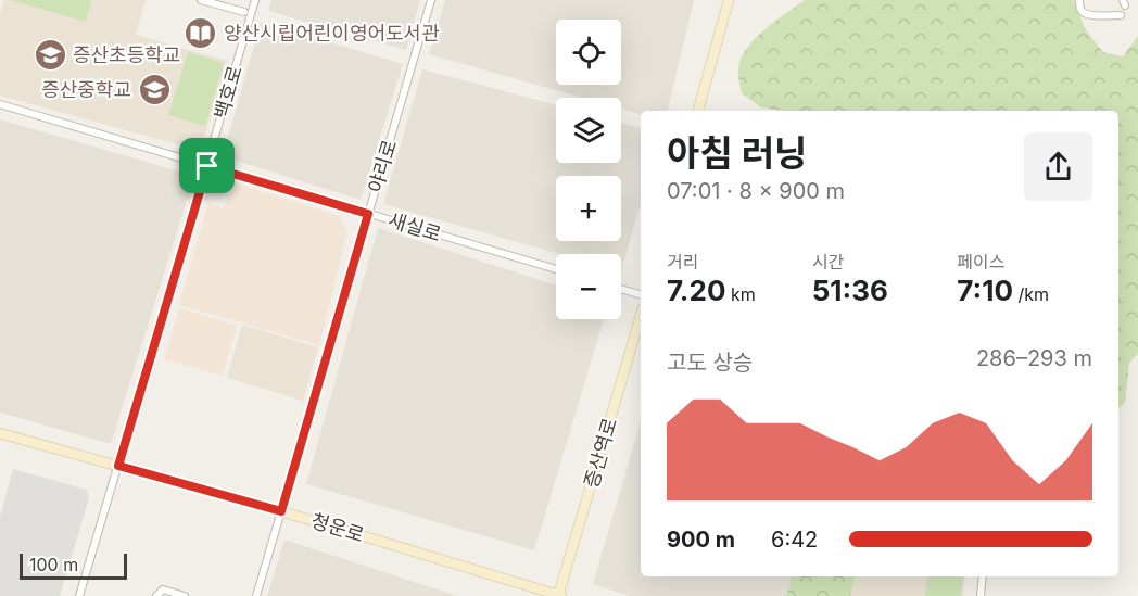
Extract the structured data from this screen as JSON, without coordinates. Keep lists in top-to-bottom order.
{
  "streets": {
    "street": [
      "백호로",
      "야리로",
      "새실로",
      "증산역로",
      "청운로"
    ]
  },
  "crossings": [
    ["백호로", "새실로"],
    ["백호로", "청운로"],
    ["야리로", "새실로"],
    ["야리로", "청운로"],
    ["증산역로", "청운로"]
  ],
  "places": {
    "library": ["양산시립어린이영어도서관"],
    "school or university": ["증산초등학교", "증산중학교"]
  },
  "scale_bar": "100 m",
  "page": {
    "map_buttons": ["+", "−"],
    "heading": ["아침 러닝", "07:01 · 8 × 900 m"],
    "stats": [
      ["거리", "7.20 km"],
      ["시간", "51:36"],
      ["페이스", "7:10 /km"]
    ],
    "chart": ["고도 상승", "286–293 m"],
    "list": [
      {
        "name": "900 m",
        "note": "6:42"
      }
    ],
    "scale": "100 m"
  }
}
